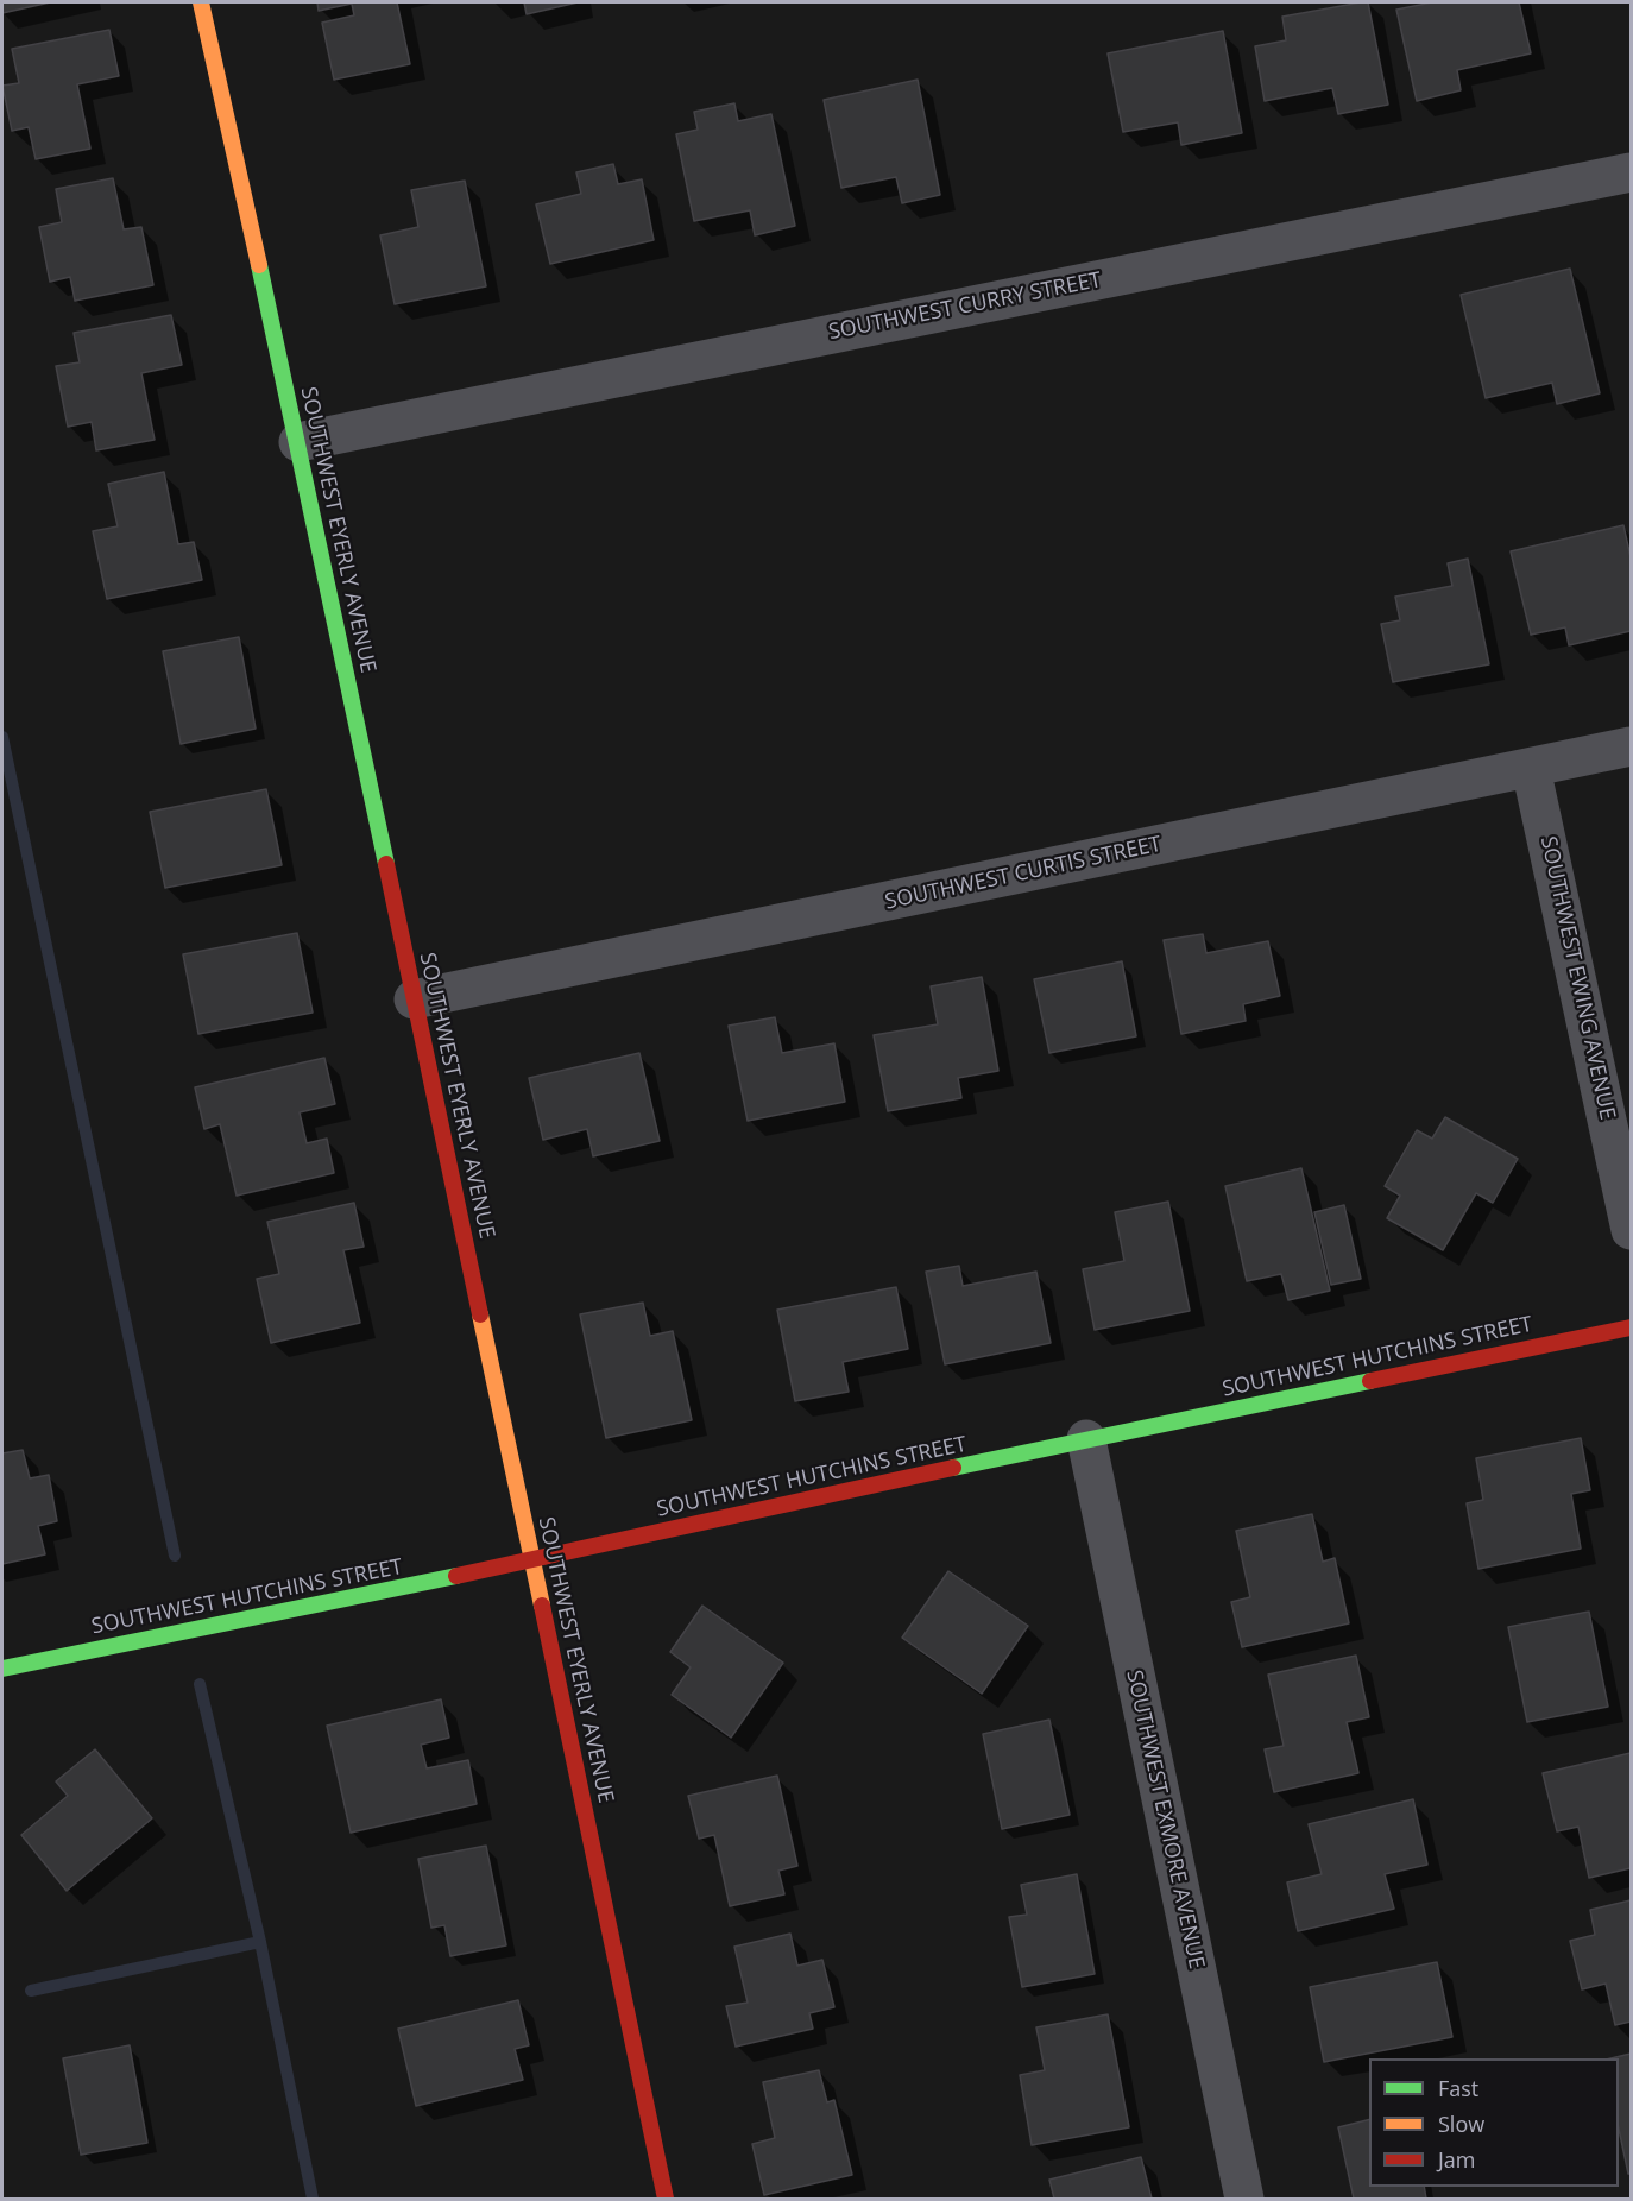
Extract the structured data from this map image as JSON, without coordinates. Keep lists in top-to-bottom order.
{
  "streets": {
    "street": [
      "SOUTHWEST CURRY STREET",
      "SOUTHWEST EYERLY AVENUE",
      "SOUTHWEST CURTIS STREET",
      "SOUTHWEST EWING AVENUE",
      "SOUTHWEST HUTCHINS STREET",
      "SOUTHWEST EXMORE AVENUE"
    ]
  },
  "crossings": [
    ["SOUTHWEST CURRY STREET", "SOUTHWEST EYERLY AVENUE"],
    ["SOUTHWEST EYERLY AVENUE", "SOUTHWEST CURTIS STREET"],
    ["SOUTHWEST EYERLY AVENUE", "SOUTHWEST HUTCHINS STREET"],
    ["SOUTHWEST CURTIS STREET", "SOUTHWEST EWING AVENUE"],
    ["SOUTHWEST HUTCHINS STREET", "SOUTHWEST EXMORE AVENUE"]
  ],
  "legend": ["Fast", "Slow", "Jam"]
}
